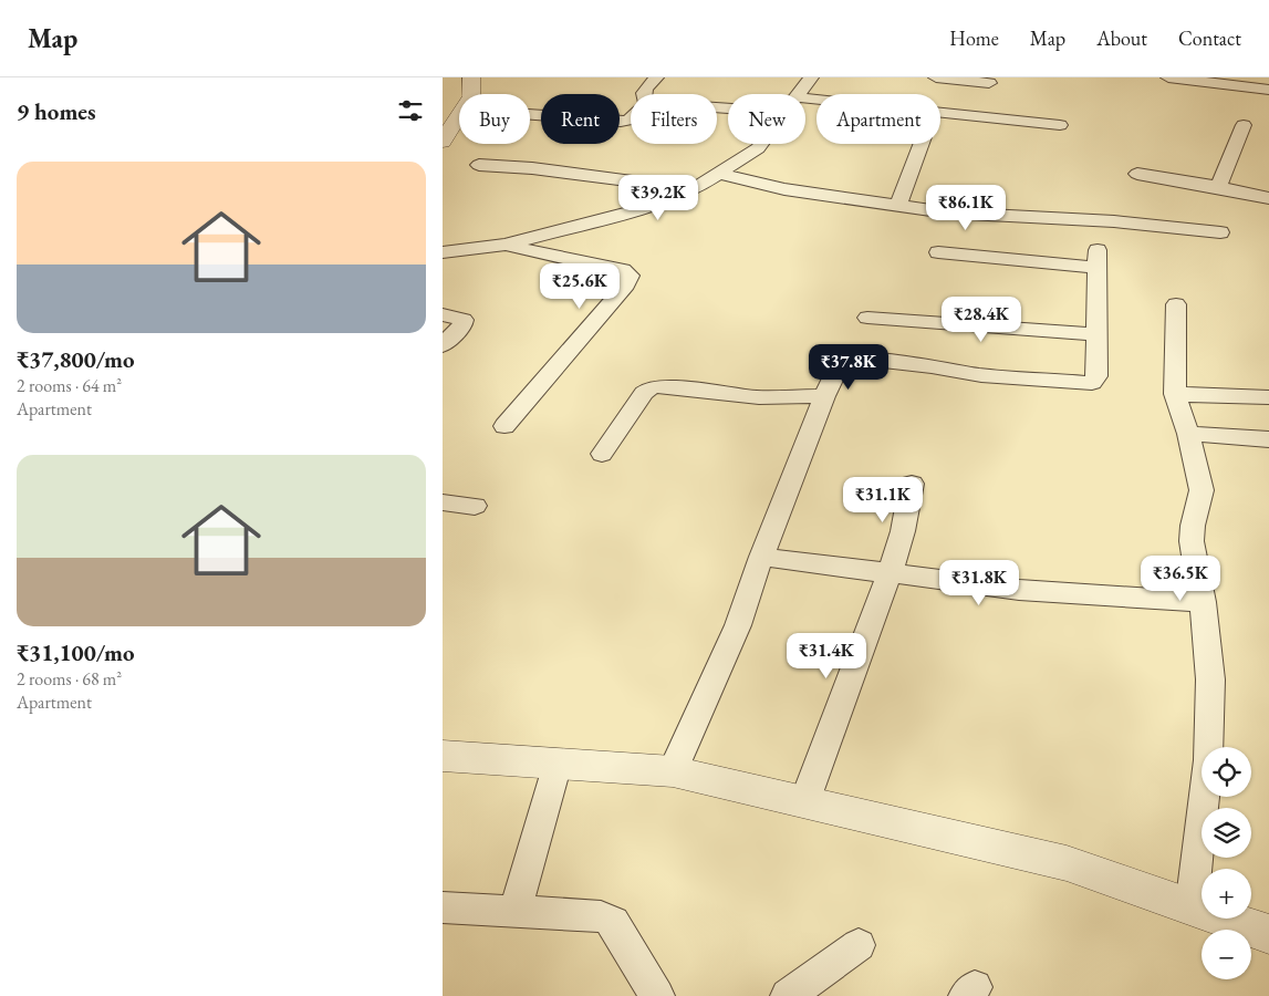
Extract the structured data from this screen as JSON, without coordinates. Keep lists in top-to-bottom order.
{
  "page": {
    "header": "Map",
    "nav": [
      "Home",
      "Map",
      "About",
      "Contact"
    ],
    "heading": "9 homes",
    "chip": [
      "Buy",
      "Rent",
      "Filters",
      "New",
      "Apartment"
    ],
    "list": [
      {
        "name": "₹37,800/mo",
        "note": "2 rooms · 64 m² · Apartment"
      },
      {
        "name": "₹31,100/mo",
        "note": "2 rooms · 68 m² · Apartment"
      }
    ],
    "price": [
      "₹39.2K",
      "₹86.1K",
      "₹25.6K",
      "₹28.4K",
      "₹37.8K",
      "₹31.1K",
      "₹36.5K",
      "₹31.8K",
      "₹31.4K"
    ],
    "map_buttons": ["+", "−"]
  }
}
